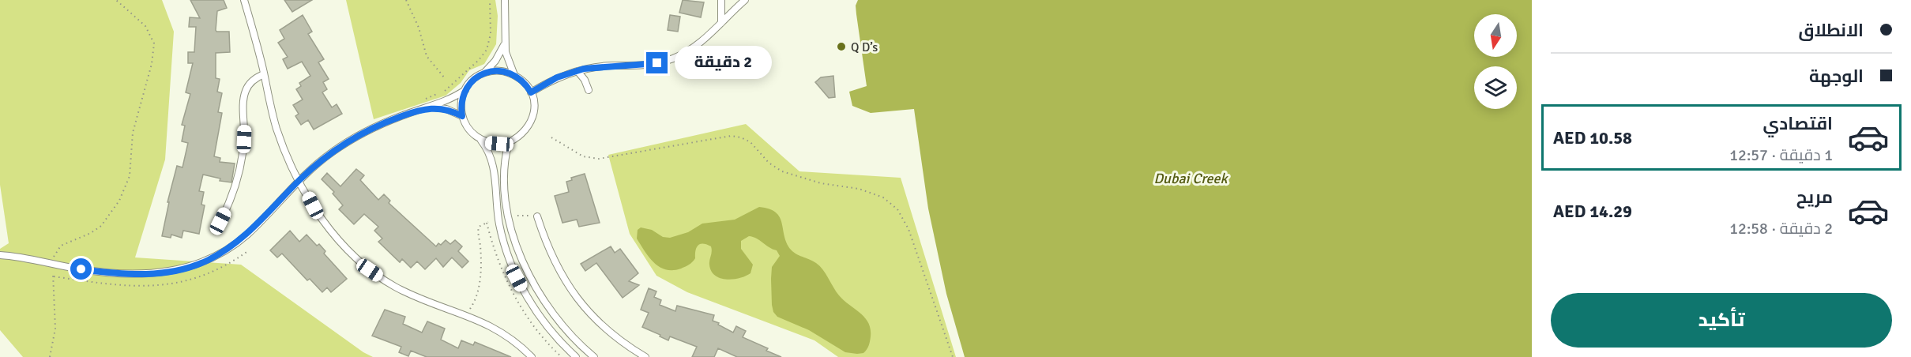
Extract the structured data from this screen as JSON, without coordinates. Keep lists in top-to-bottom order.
{
  "water": ["Dubai Creek"],
  "places": ["Q D’s"],
  "north": "bottom",
  "page": {
    "banner": ["الانطلاق", "الوجهة"],
    "bubble": "2 دقيقة",
    "list": [
      {
        "name": "اقتصادي",
        "note": "1 دقيقة · 12:57",
        "value": "AED 10.58"
      },
      {
        "name": "مريح",
        "note": "2 دقيقة · 12:58",
        "value": "AED 14.29"
      }
    ],
    "buttons": "تأكيد"
  }
}
